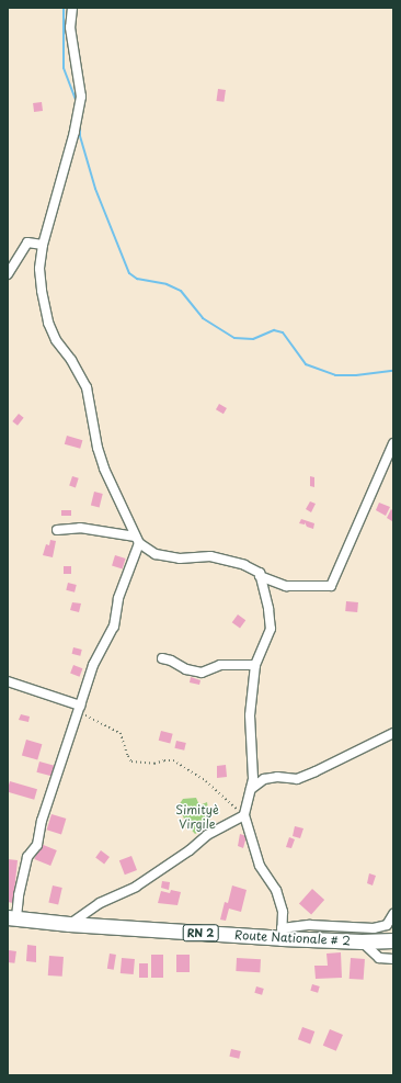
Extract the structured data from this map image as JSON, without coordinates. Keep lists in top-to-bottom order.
{
  "streets": {
    "main road": ["RN 2", "Route Nationale # 2"]
  },
  "parks": ["Simityè Virgile"]
}
